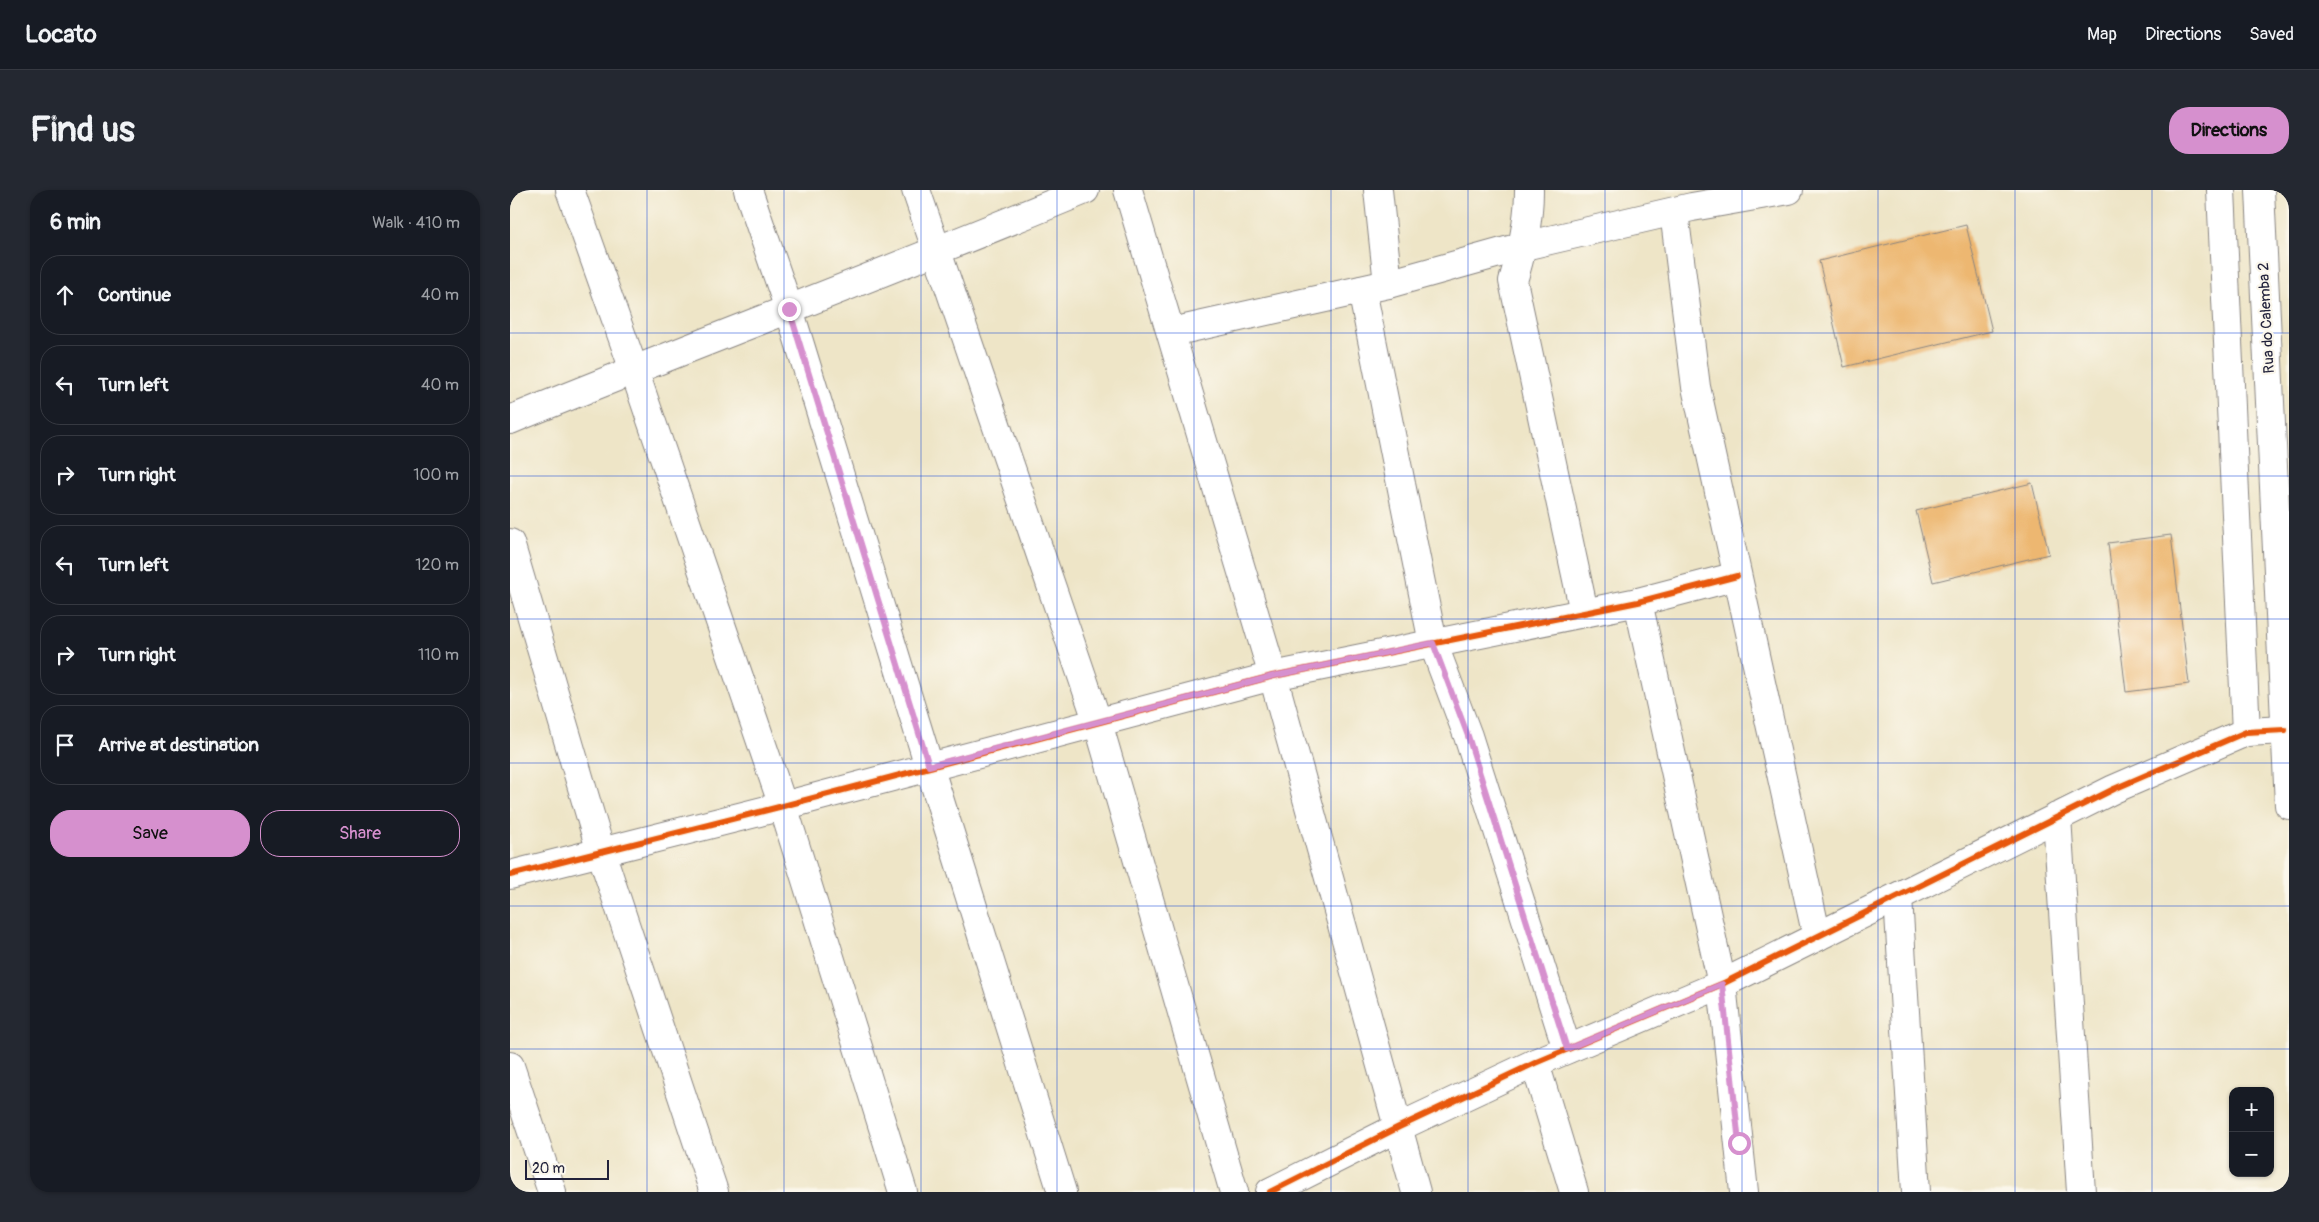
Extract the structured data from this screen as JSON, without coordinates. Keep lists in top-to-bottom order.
{
  "streets": {
    "street": ["Rua do Calemba 2"]
  },
  "scale_bar": "20 m",
  "page": {
    "header": "Locato",
    "nav": ["Map", "Directions", "Saved"],
    "buttons": [
      "Directions",
      ["Save", "Share"]
    ],
    "title": "Find us",
    "heading": ["6 min", "Walk · 410 m"],
    "list": [
      ["Continue", "40 m"],
      ["Turn left", "40 m"],
      ["Turn right", "100 m"],
      ["Turn left", "120 m"],
      ["Turn right", "110 m"],
      "Arrive at destination"
    ],
    "map_buttons": ["+", "−"],
    "scale": "20 m"
  }
}
